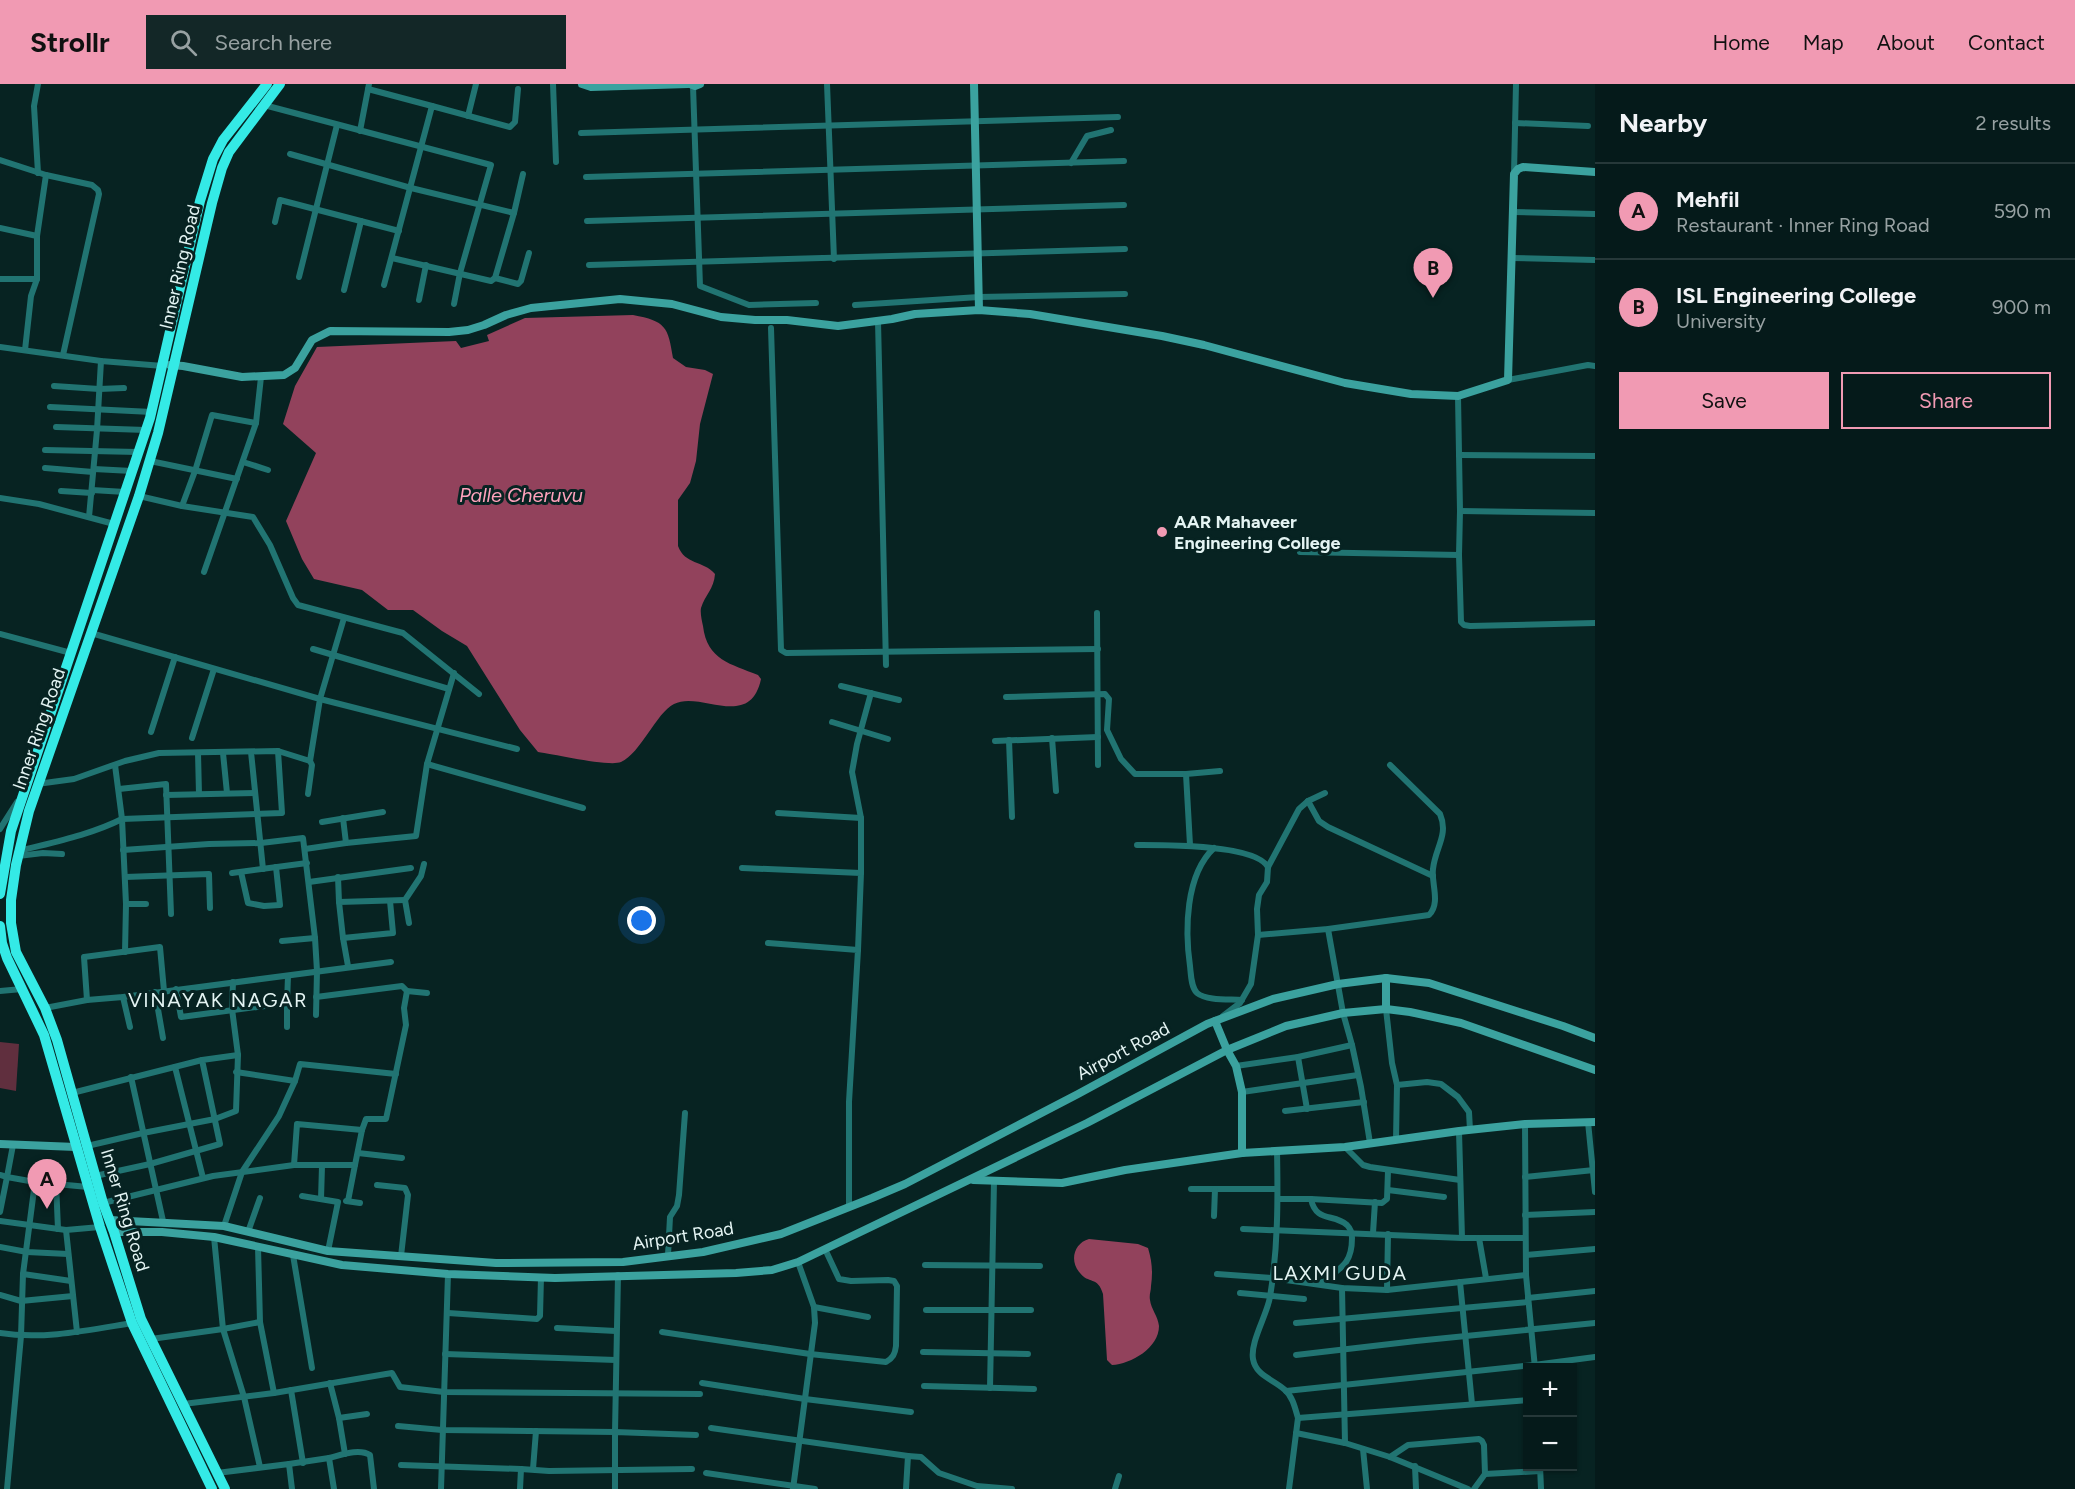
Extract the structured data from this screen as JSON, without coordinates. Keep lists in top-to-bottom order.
{
  "streets": {
    "highway": ["Inner Ring Road"],
    "main road": ["Airport Road"]
  },
  "crossings": [
    ["Inner Ring Road", "Airport Road"]
  ],
  "districts": ["VINAYAK NAGAR", "LAXMI GUDA"],
  "water": ["Palle Cheruvu"],
  "places": ["AAR Mahaveer Engineering College"],
  "page": {
    "header": "Strollr",
    "search": "Search here",
    "nav": [
      "Home",
      "Map",
      "About",
      "Contact"
    ],
    "heading": ["Nearby", "2 results"],
    "list": [
      {
        "mark": "A",
        "name": "Mehfil",
        "note": "Restaurant · Inner Ring Road",
        "value": "590 m"
      },
      {
        "mark": "B",
        "name": "ISL Engineering College",
        "note": "University",
        "value": "900 m"
      }
    ],
    "pins": ["B", "A"],
    "buttons": ["Save", "Share"],
    "map_buttons": ["+", "−"]
  }
}
